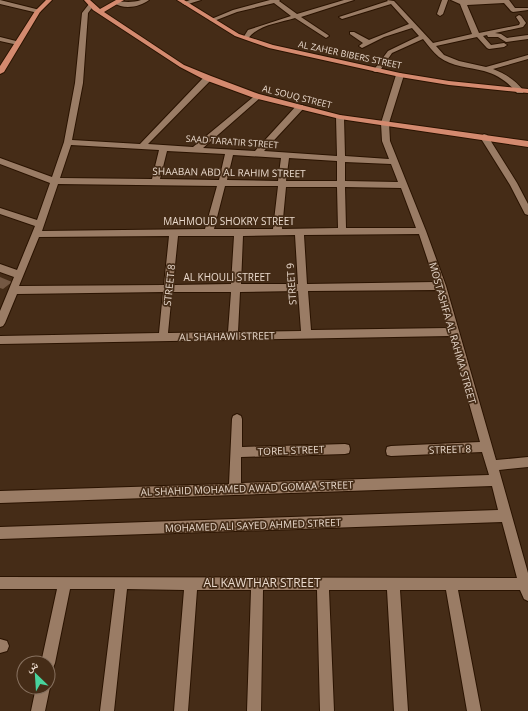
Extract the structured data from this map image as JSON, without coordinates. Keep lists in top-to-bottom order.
{
  "streets": {
    "main road": ["AL ZAHER BIBERS STREET", "AL SOUQ STREET"],
    "street": [
      "SAAD TARATIR STREET",
      "SHAABAN ABD AL RAHIM STREET",
      "MAHMOUD SHOKRY STREET",
      "AL KHOULI STREET",
      "STREET 9",
      "STREET 8",
      "MOSTASHFA AL RAHMA STREET",
      "AL SHAHAWI STREET",
      "TOREL STREET",
      "AL SHAHID MOHAMED AWAD GOMAA STREET",
      "MOHAMED ALI SAYED AHMED STREET",
      "AL KAWTHAR STREET"
    ]
  },
  "crossings": [
    ["AL ZAHER BIBERS STREET", "MOSTASHFA AL RAHMA STREET"],
    ["AL SOUQ STREET", "MOSTASHFA AL RAHMA STREET"],
    ["SAAD TARATIR STREET", "MOSTASHFA AL RAHMA STREET"],
    ["SHAABAN ABD AL RAHIM STREET", "MOSTASHFA AL RAHMA STREET"],
    ["MAHMOUD SHOKRY STREET", "STREET 9"],
    ["MAHMOUD SHOKRY STREET", "STREET 8"],
    ["MAHMOUD SHOKRY STREET", "MOSTASHFA AL RAHMA STREET"],
    ["AL KHOULI STREET", "STREET 9"],
    ["AL KHOULI STREET", "STREET 8"],
    ["AL KHOULI STREET", "MOSTASHFA AL RAHMA STREET"],
    ["STREET 9", "AL SHAHAWI STREET"],
    ["STREET 8", "MOSTASHFA AL RAHMA STREET"],
    ["STREET 8", "AL SHAHAWI STREET"],
    ["MOSTASHFA AL RAHMA STREET", "AL SHAHAWI STREET"],
    ["MOSTASHFA AL RAHMA STREET", "AL SHAHID MOHAMED AWAD GOMAA STREET"],
    ["MOSTASHFA AL RAHMA STREET", "MOHAMED ALI SAYED AHMED STREET"],
    ["MOSTASHFA AL RAHMA STREET", "AL KAWTHAR STREET"]
  ],
  "north": "top left"
}
